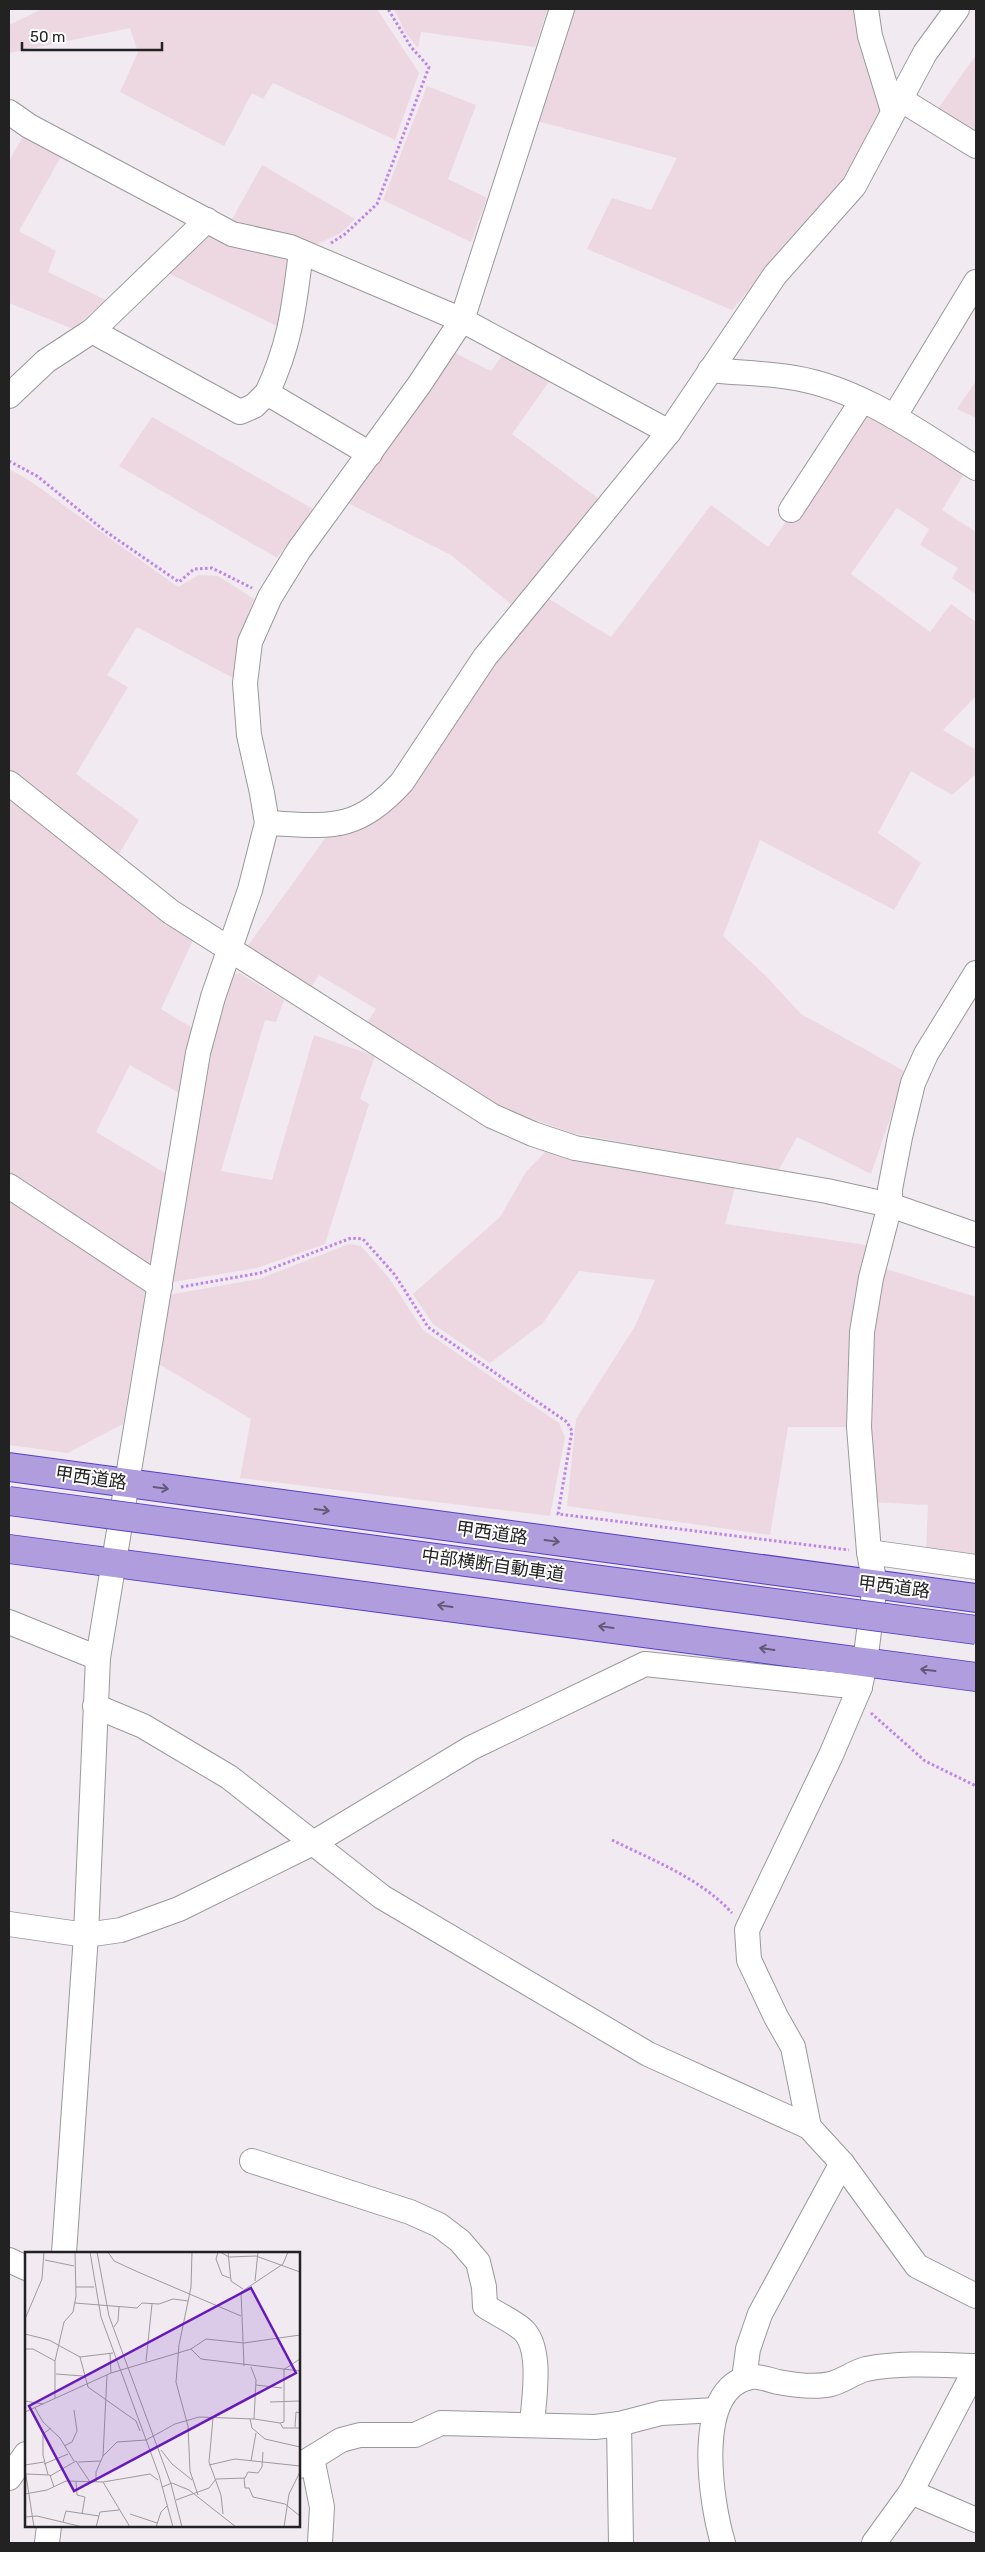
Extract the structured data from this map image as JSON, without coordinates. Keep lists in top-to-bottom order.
{
  "streets": {
    "highway": ["甲西道路", "中部横断自動車道"]
  },
  "scale_bar": "50 m"
}
